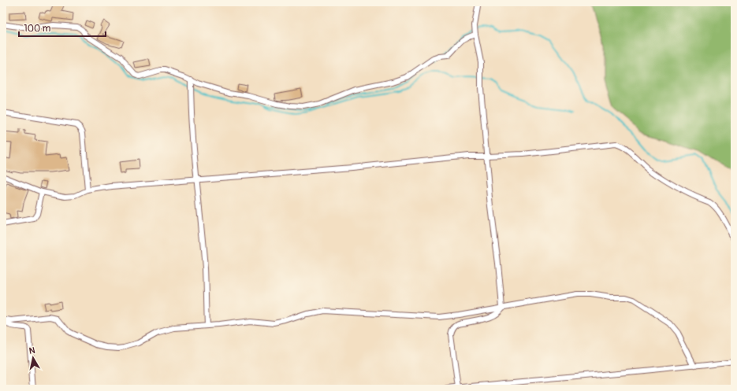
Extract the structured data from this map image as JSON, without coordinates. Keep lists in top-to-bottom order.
{
  "scale_bar": "100 m",
  "north": "top"
}
